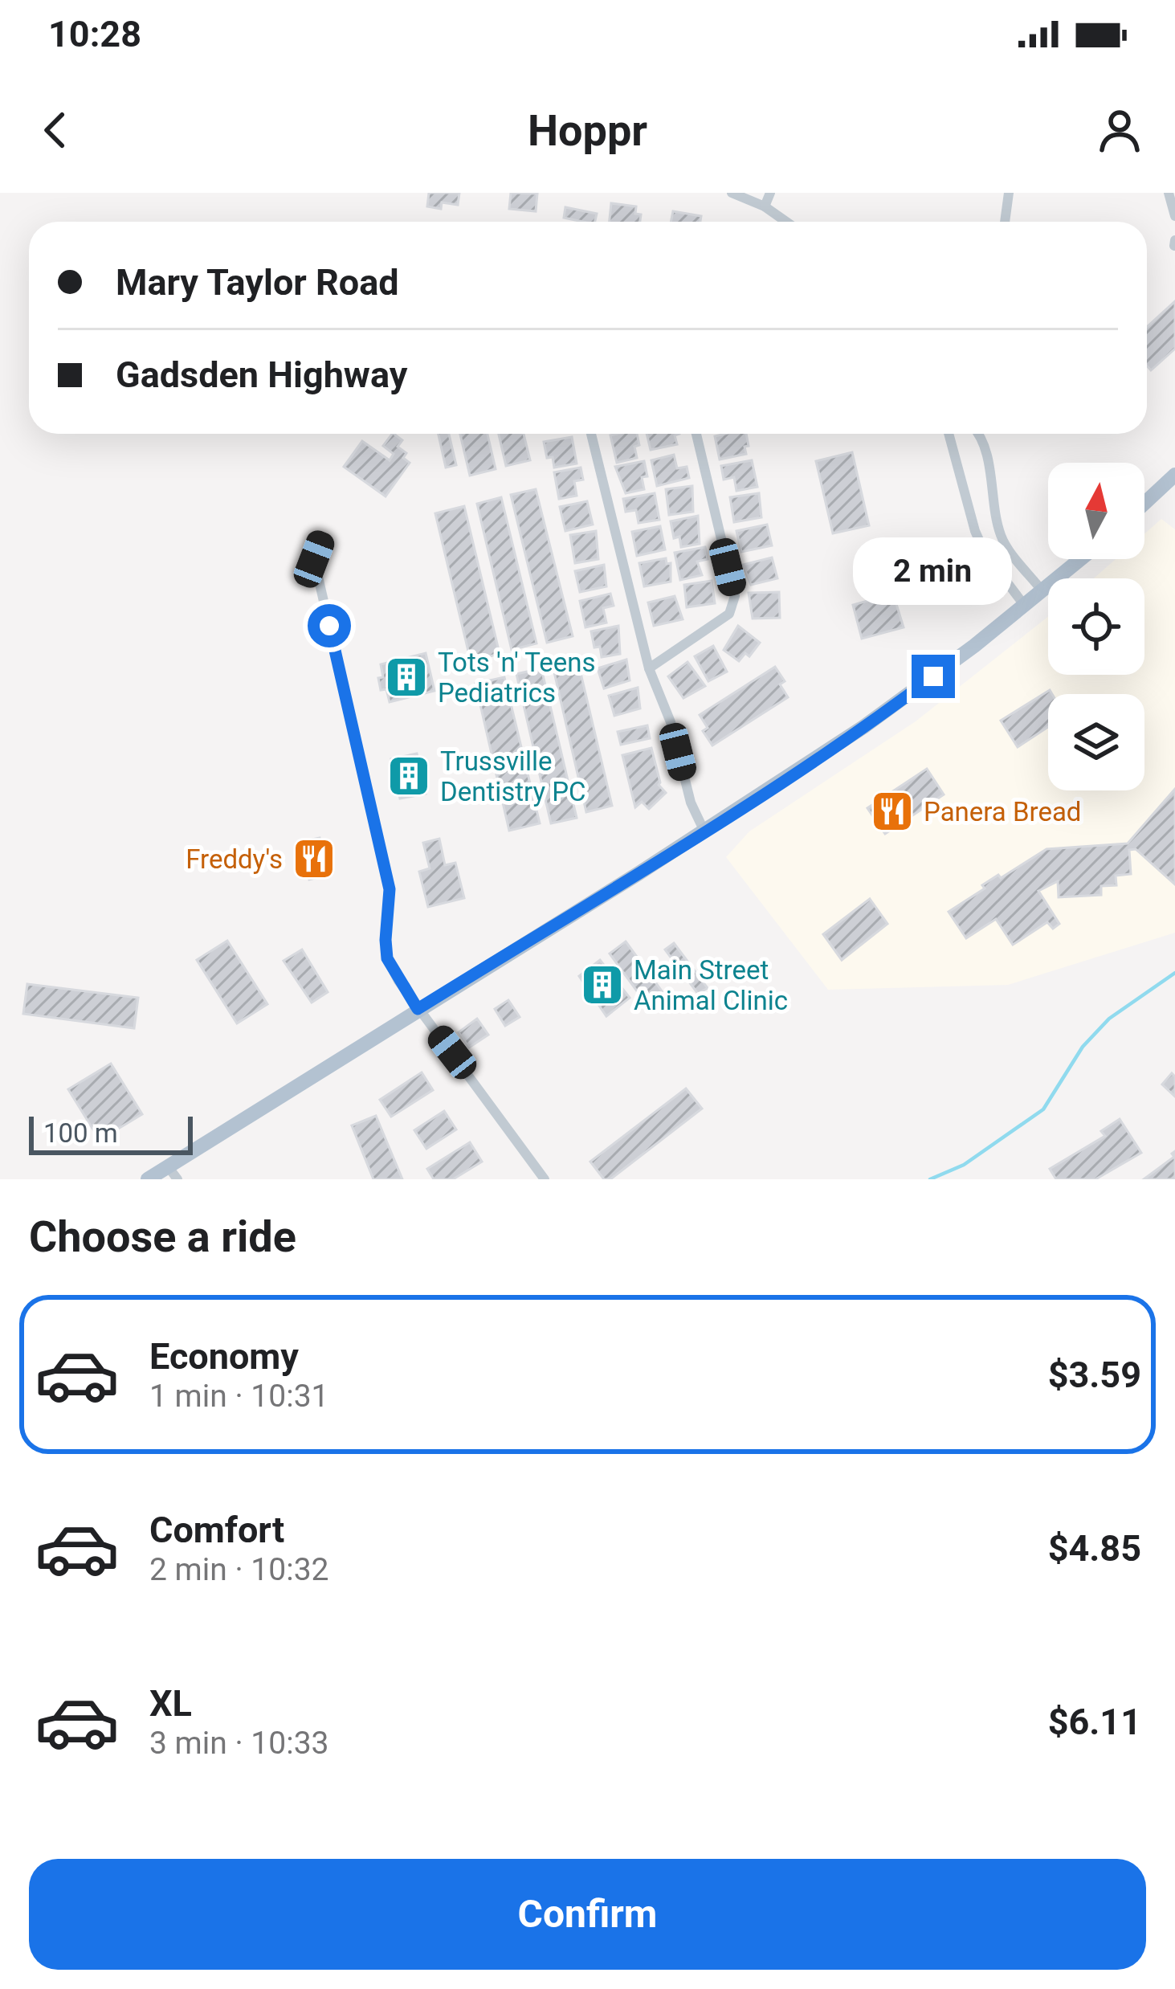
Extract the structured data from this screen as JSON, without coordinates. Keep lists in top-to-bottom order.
{
  "places": {
    "building": ["Tots 'n' Teens Pediatrics", "Trussville Dentistry PC", "Main Street Animal Clinic"],
    "restaurant": ["Panera Bread", "Freddy's"]
  },
  "scale_bar": "100 m",
  "north": "top",
  "page": {
    "status": "10:28",
    "header": "Hoppr",
    "banner": ["Mary Taylor Road", "Gadsden Highway"],
    "bubble": "2 min",
    "scale": "100 m",
    "heading": "Choose a ride",
    "list": [
      {
        "name": "Economy",
        "note": "1 min · 10:31",
        "value": "$3.59"
      },
      {
        "name": "Comfort",
        "note": "2 min · 10:32",
        "value": "$4.85"
      },
      {
        "name": "XL",
        "note": "3 min · 10:33",
        "value": "$6.11"
      }
    ],
    "buttons": "Confirm"
  }
}
